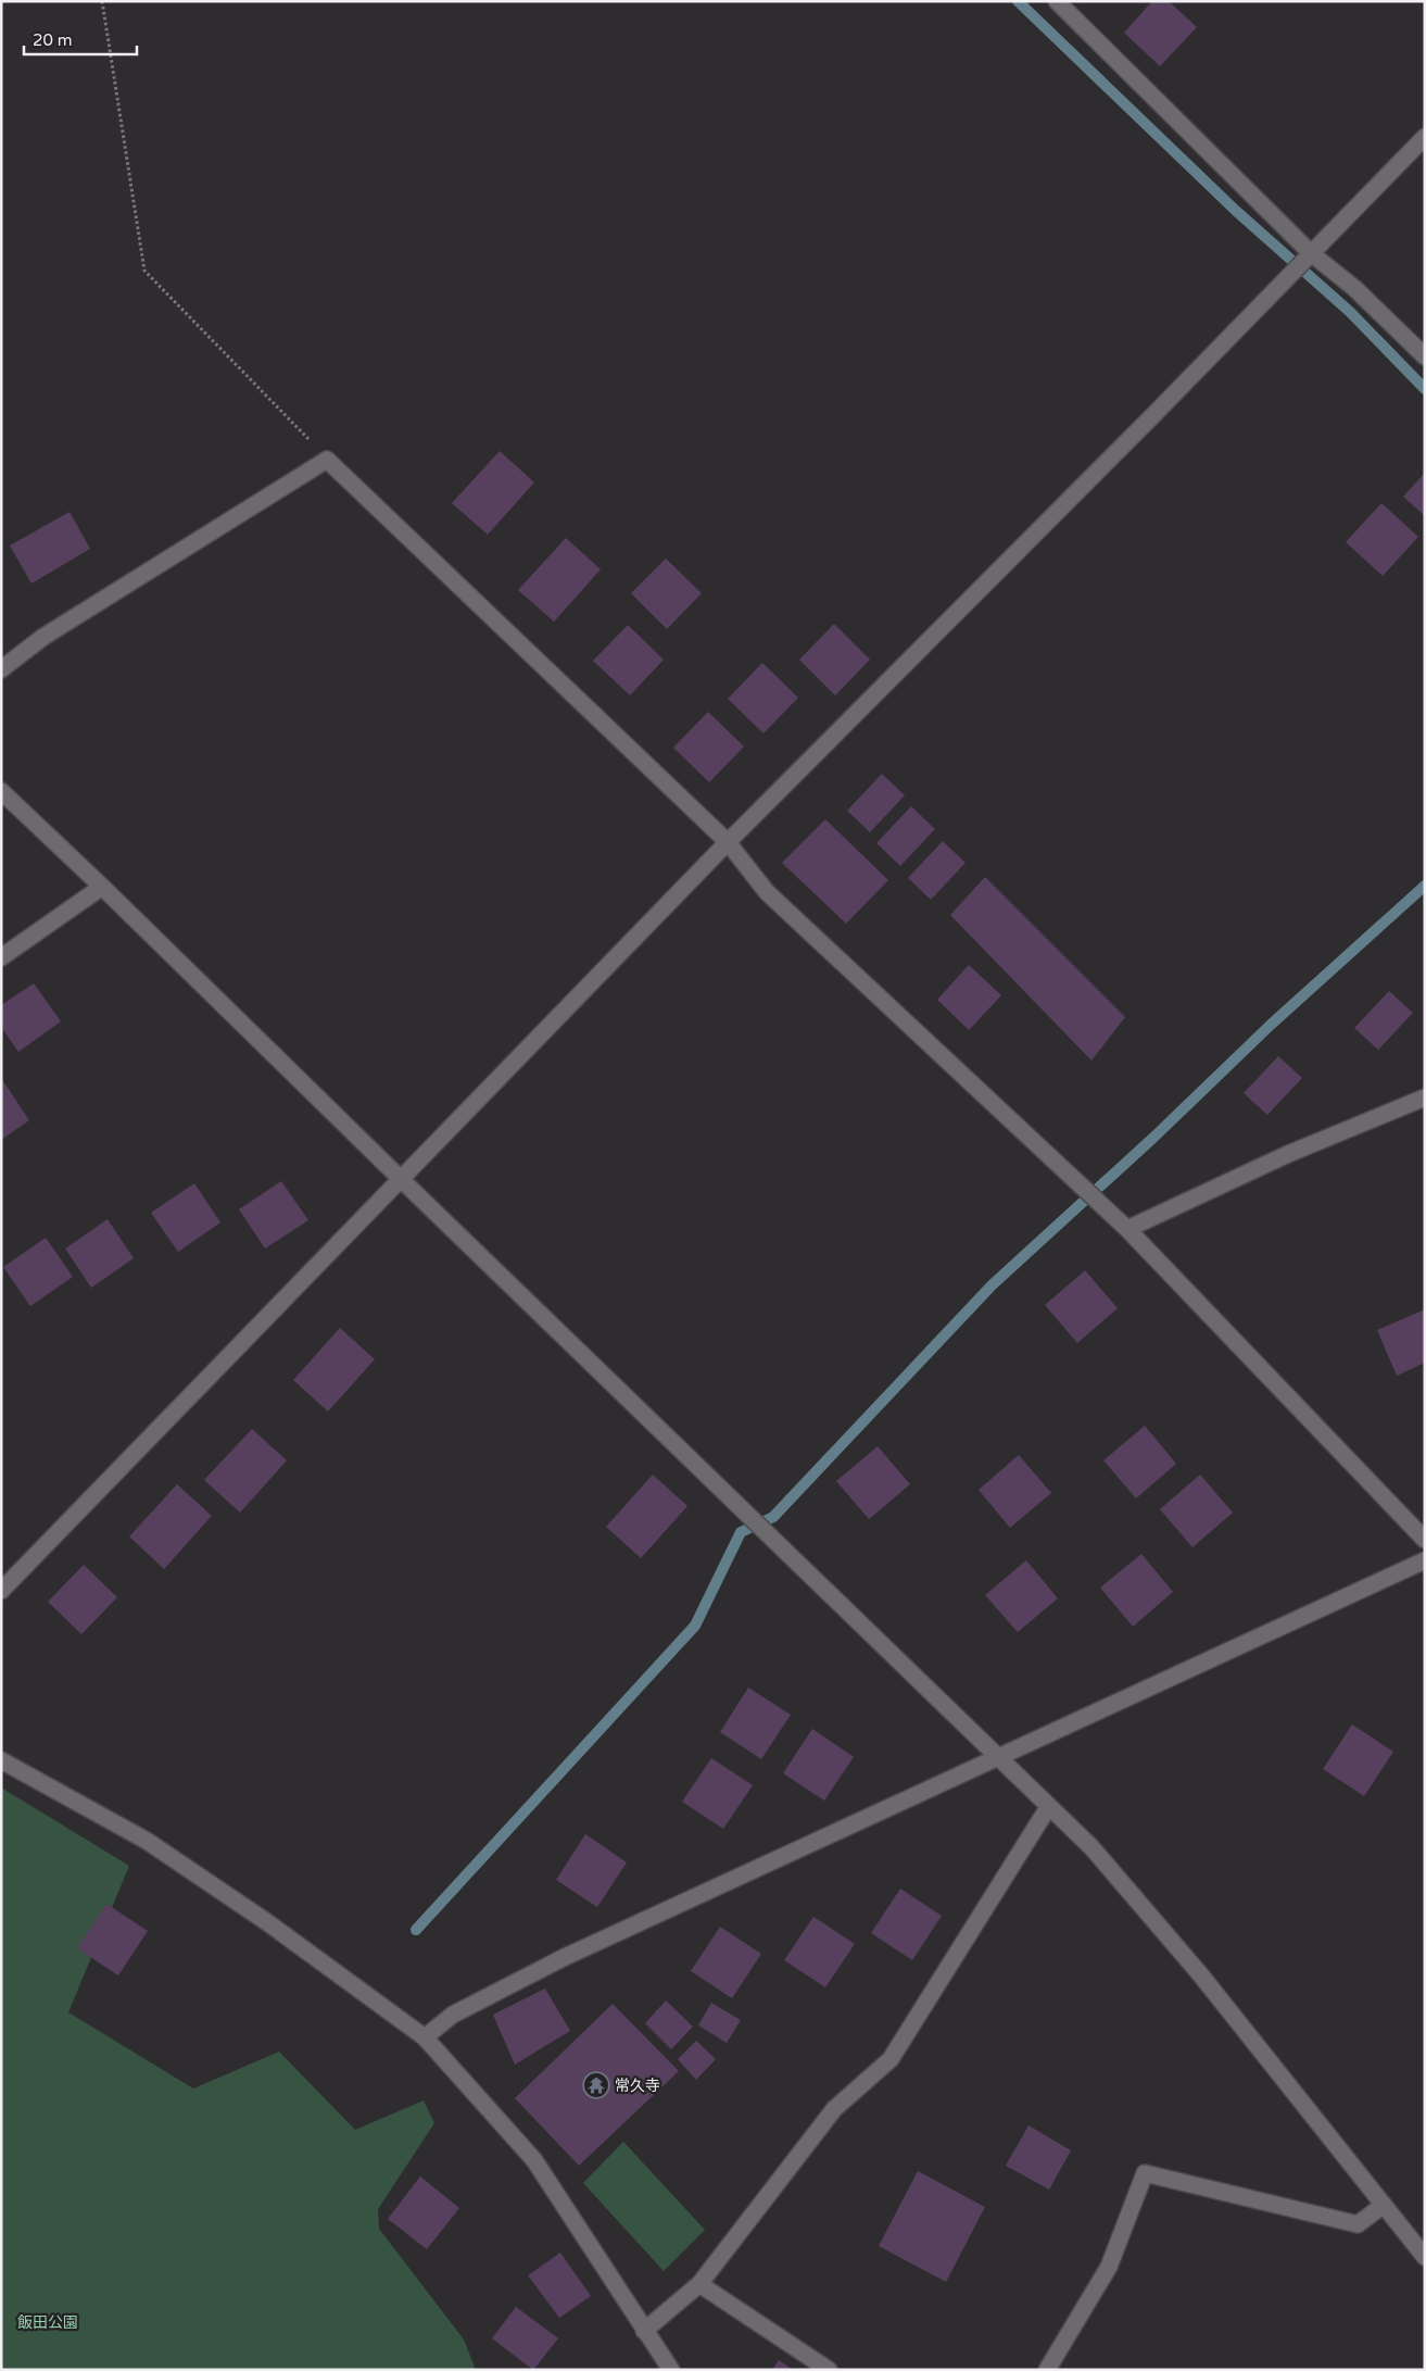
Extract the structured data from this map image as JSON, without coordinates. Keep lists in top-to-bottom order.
{
  "parks": ["飯田公園"],
  "places": {
    "temple": ["常久寺"]
  },
  "scale_bar": "20 m"
}
